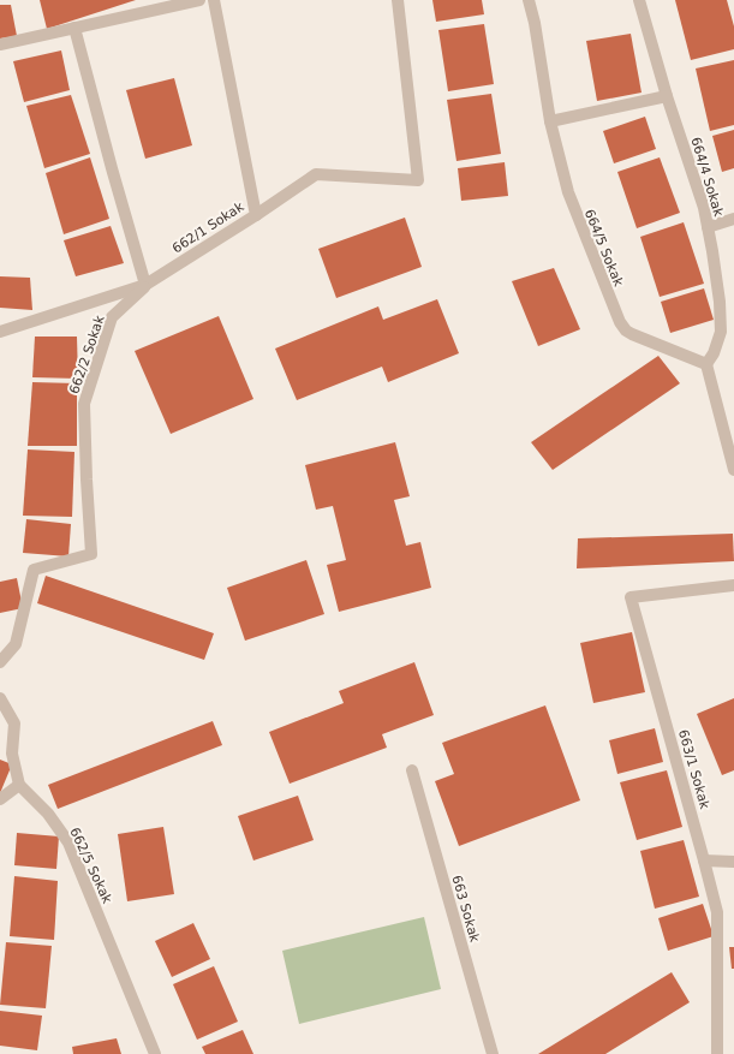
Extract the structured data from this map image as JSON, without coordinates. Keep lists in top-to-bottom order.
{
  "streets": {
    "street": [
      "664/4 Sokak",
      "662/1 Sokak",
      "664/5 Sokak",
      "662/2 Sokak",
      "663/1 Sokak",
      "662/5 Sokak",
      "663 Sokak"
    ]
  },
  "crossings": [
    ["664/4 Sokak", "664/5 Sokak"],
    ["662/1 Sokak", "662/2 Sokak"]
  ]
}
